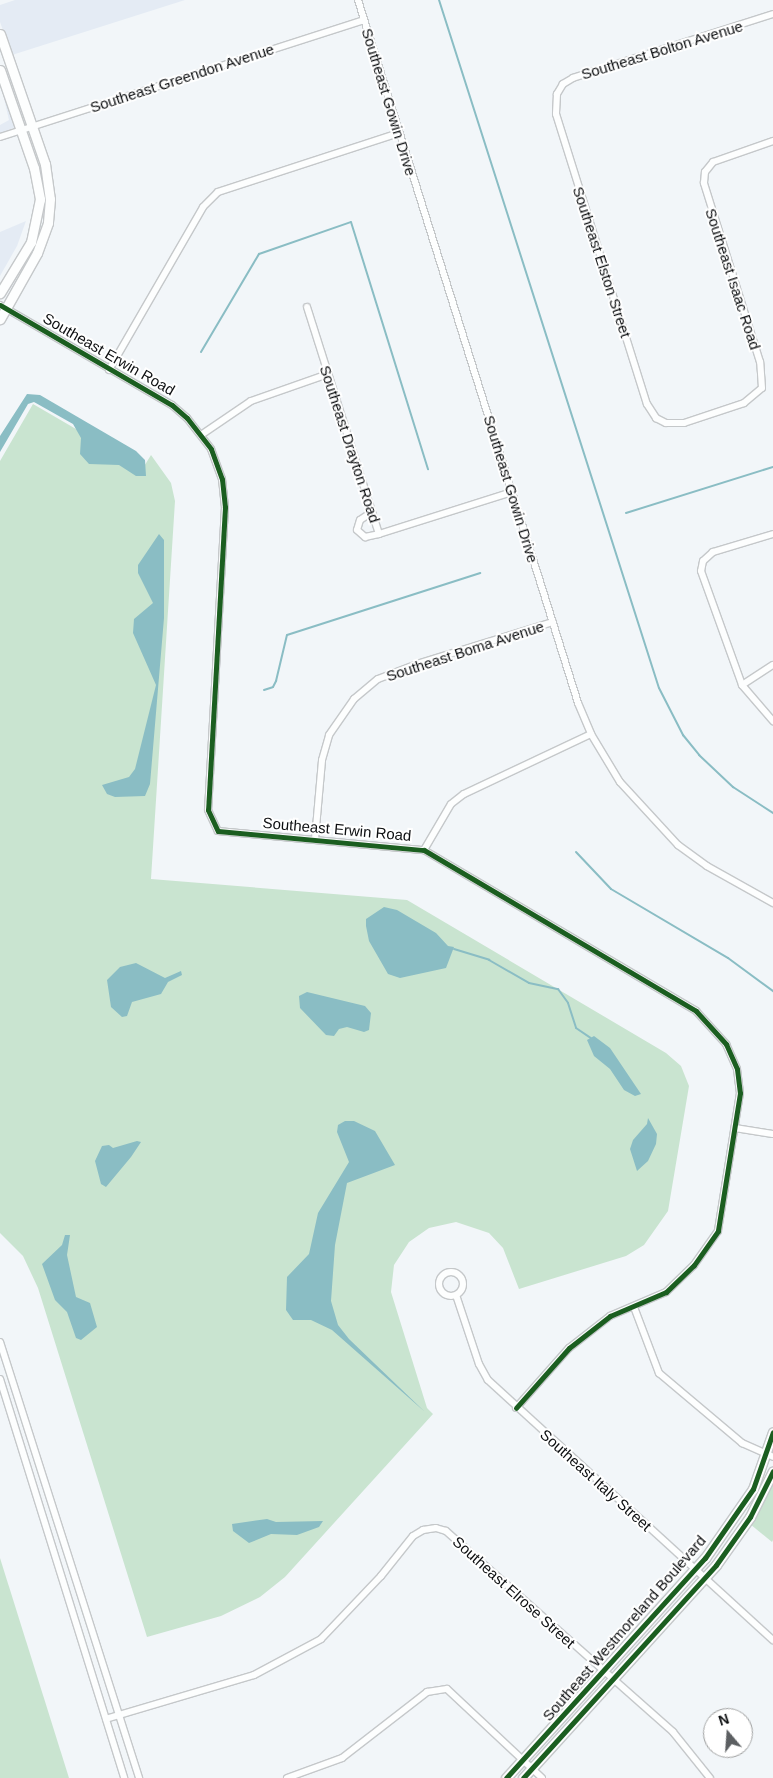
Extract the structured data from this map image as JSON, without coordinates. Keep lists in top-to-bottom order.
{
  "streets": {
    "street": [
      "Southeast Bolton Avenue",
      "Southeast Greendon Avenue",
      "Southeast Gowin Drive",
      "Southeast Elston Street",
      "Southeast Isaac Road",
      "Southeast Erwin Road",
      "Southeast Drayton Road",
      "Southeast Boma Avenue",
      "Southeast Italy Street",
      "Southeast Elrose Street",
      "Southeast Westmoreland Boulevard"
    ]
  },
  "crossings": [
    ["Southeast Bolton Avenue", "Southeast Elston Street"],
    ["Southeast Greendon Avenue", "Southeast Gowin Drive"],
    ["Southeast Gowin Drive", "Southeast Drayton Road"],
    ["Southeast Gowin Drive", "Southeast Boma Avenue"],
    ["Southeast Elston Street", "Southeast Isaac Road"],
    ["Southeast Erwin Road", "Southeast Boma Avenue"],
    ["Southeast Erwin Road", "Southeast Italy Street"],
    ["Southeast Italy Street", "Southeast Westmoreland Boulevard"],
    ["Southeast Elrose Street", "Southeast Westmoreland Boulevard"]
  ],
  "north": "top"
}
